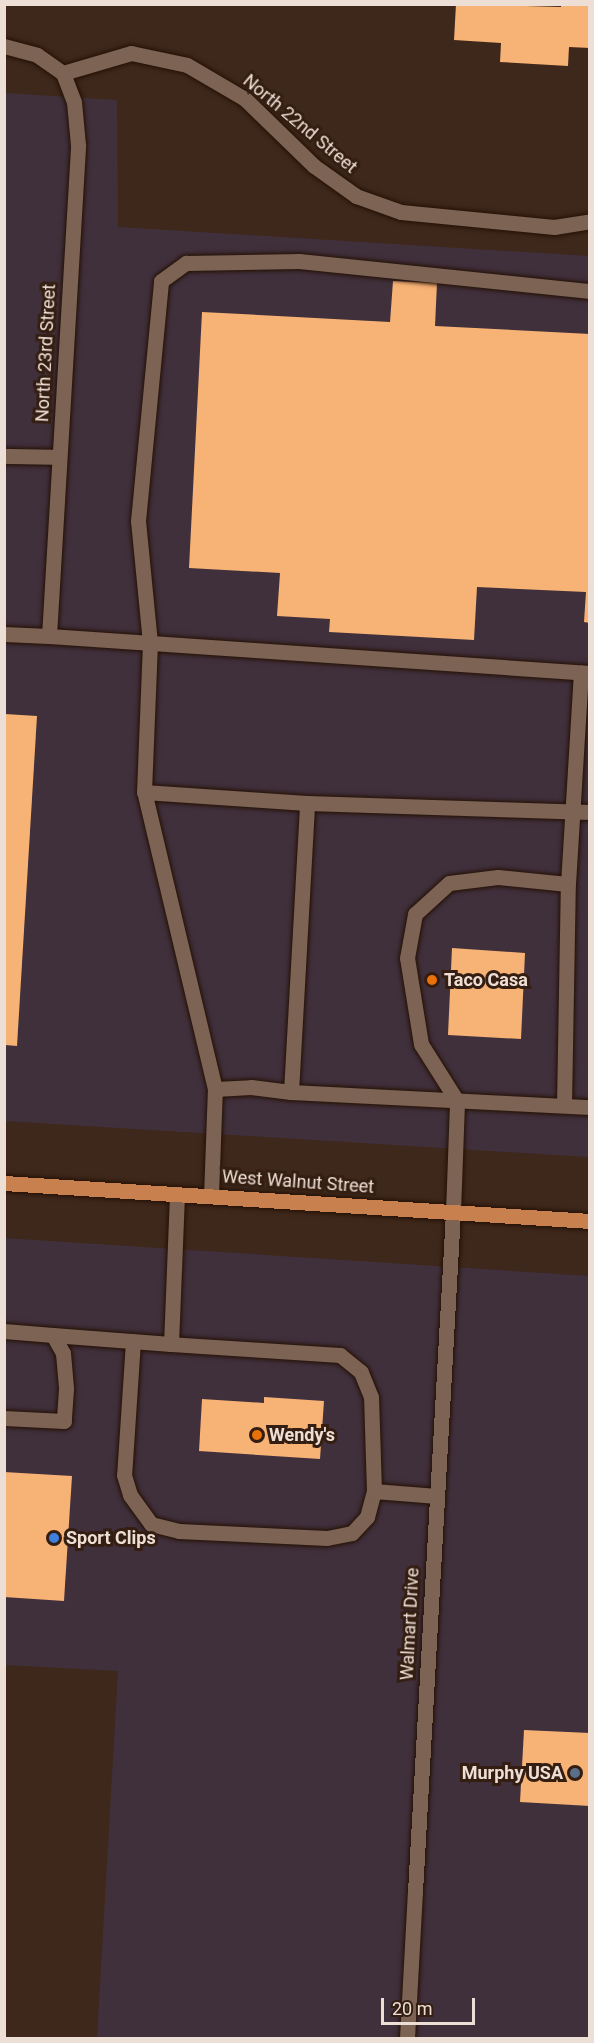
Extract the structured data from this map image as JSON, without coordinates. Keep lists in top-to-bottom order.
{
  "streets": {
    "main road": ["West Walnut Street"],
    "street": ["North 22nd Street", "North 23rd Street", "Walmart Drive"]
  },
  "crossings": [
    ["North 22nd Street", "North 23rd Street"],
    ["West Walnut Street", "Walmart Drive"]
  ],
  "places": [
    "Taco Casa",
    "Wendy's",
    "Sport Clips",
    "Murphy USA"
  ],
  "scale_bar": "20 m"
}
